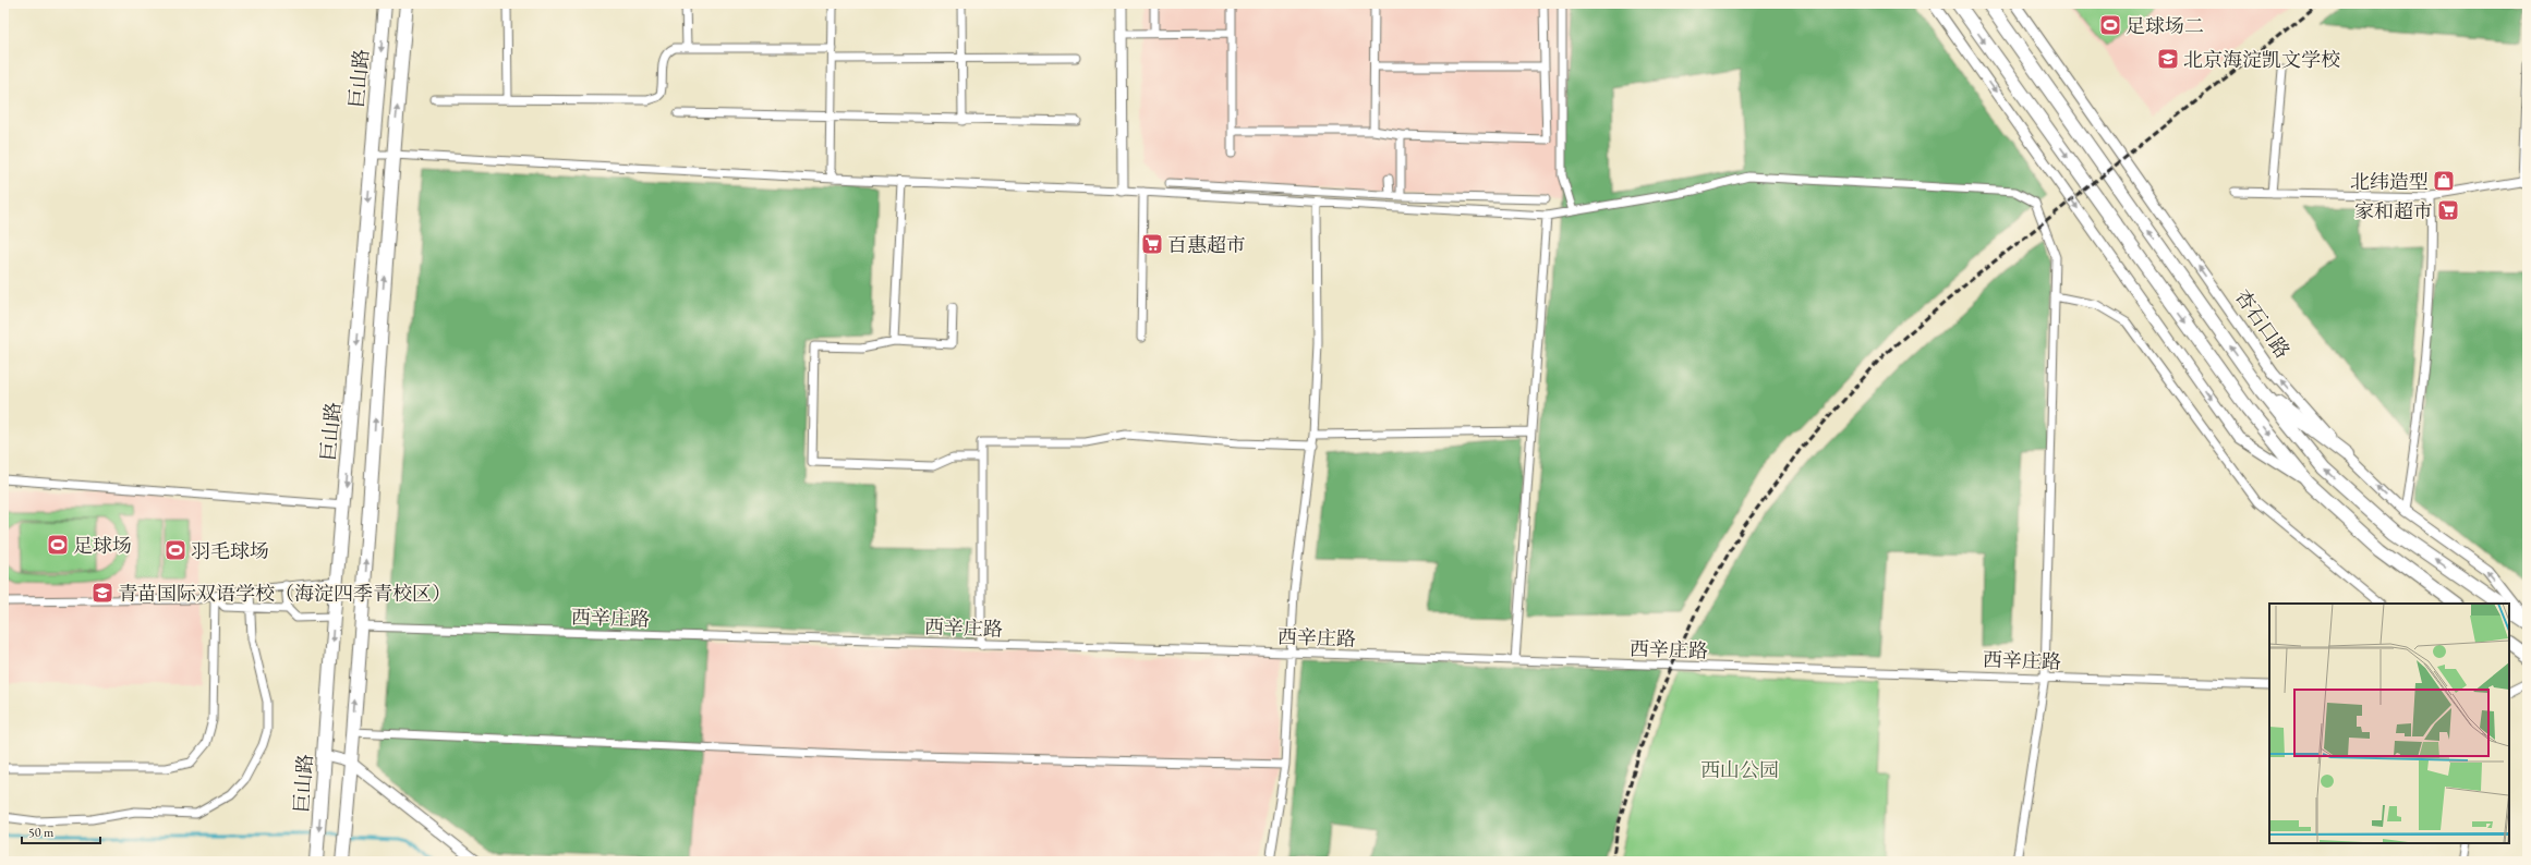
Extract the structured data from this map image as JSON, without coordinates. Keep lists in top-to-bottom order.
{
  "streets": {
    "main road": ["巨山路", "杏石口路"],
    "street": ["西辛庄路"]
  },
  "crossings": [
    ["巨山路", "西辛庄路"]
  ],
  "parks": ["西山公园"],
  "places": {
    "sports": ["足球场二", "足球场", "羽毛球场"],
    "school or university": ["北京海淀凯文学校", "青苗国际双语学校（海淀四季青校区）"],
    "shop": ["北纬造型"],
    "supermarket": ["家和超市", "百惠超市"]
  },
  "scale_bar": "50 m"
}
